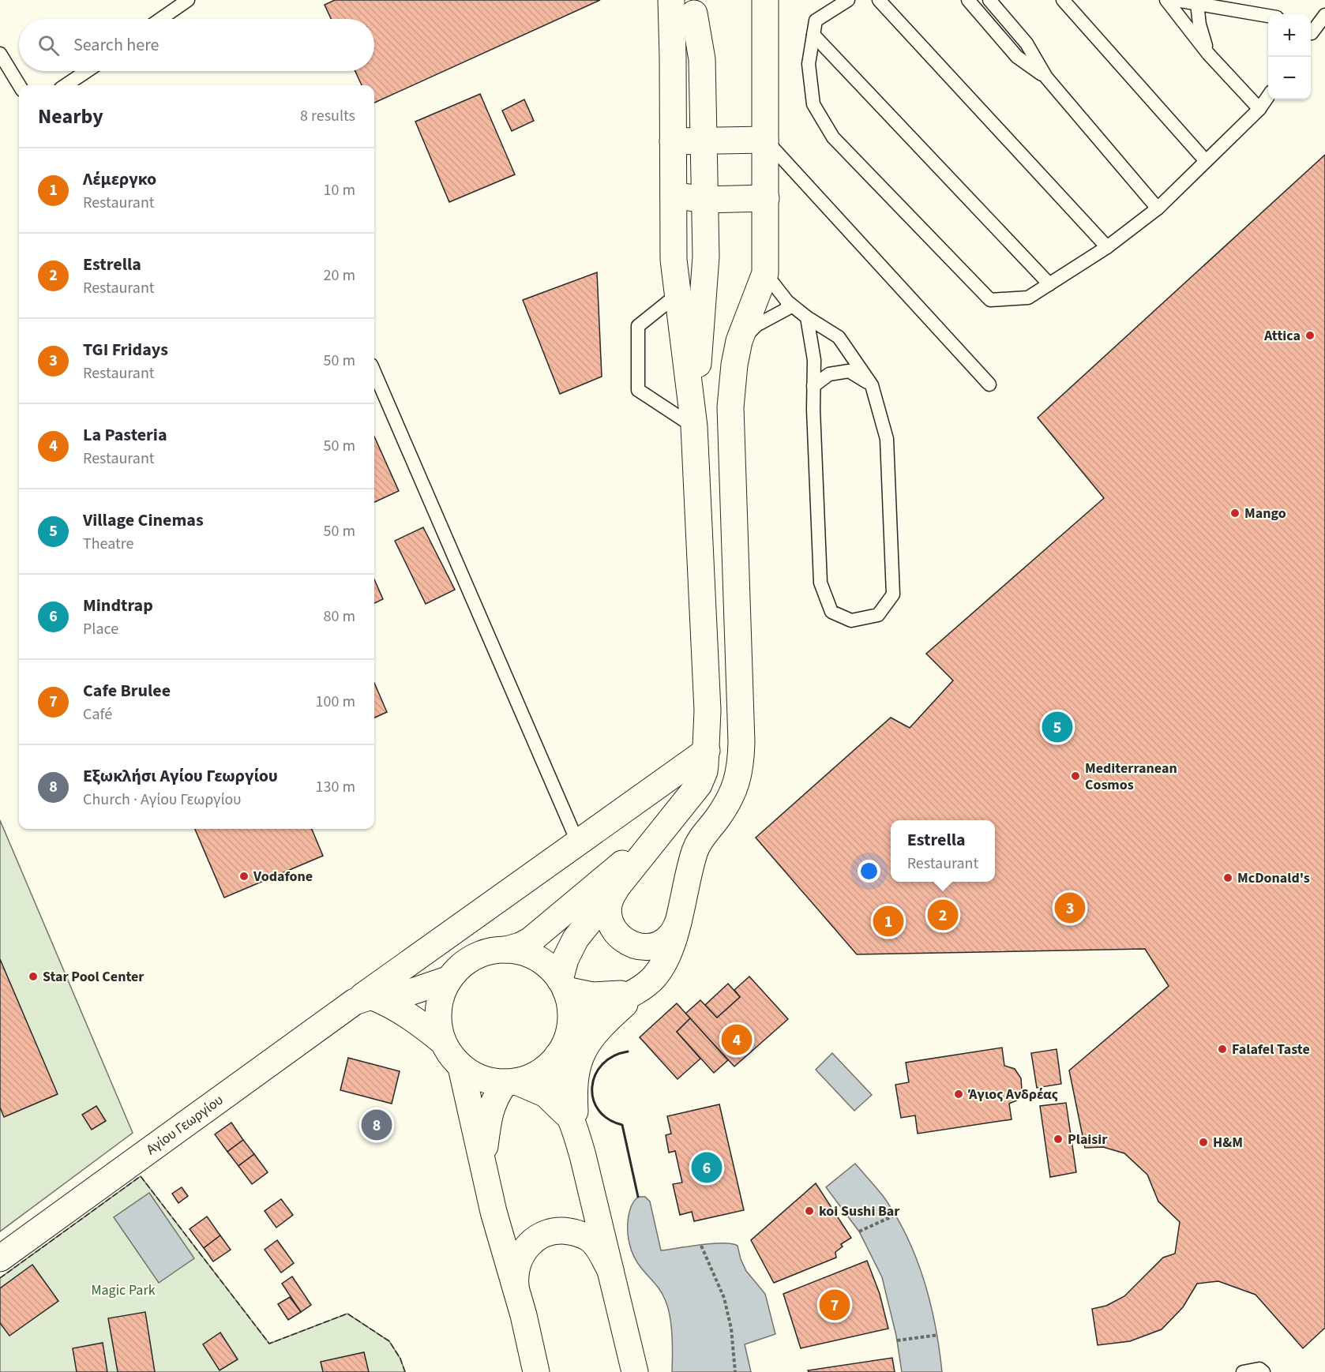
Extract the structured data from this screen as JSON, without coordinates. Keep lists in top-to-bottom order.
{
  "streets": {
    "street": ["Αγίου Γεωργίου"]
  },
  "parks": ["Magic Park"],
  "places": [
    "Attica",
    "Mango",
    "Mediterranean Cosmos",
    "Vodafone",
    "McDonald's",
    "Star Pool Center",
    "Falafel Taste",
    "Άγιος Ανδρέας",
    "Plaisir",
    "H&M",
    "koi Sushi Bar"
  ],
  "page": {
    "map_buttons": ["+", "−"],
    "search": "Search here",
    "heading": ["Nearby", "8 results"],
    "list": [
      {
        "mark": "1",
        "name": "Λέμεργκο",
        "note": "Restaurant",
        "value": "10 m"
      },
      {
        "mark": "2",
        "name": "Estrella",
        "note": "Restaurant",
        "value": "20 m"
      },
      {
        "mark": "3",
        "name": "TGI Fridays",
        "note": "Restaurant",
        "value": "50 m"
      },
      {
        "mark": "4",
        "name": "La Pasteria",
        "note": "Restaurant",
        "value": "50 m"
      },
      {
        "mark": "5",
        "name": "Village Cinemas",
        "note": "Theatre",
        "value": "50 m"
      },
      {
        "mark": "6",
        "name": "Mindtrap",
        "note": "Place",
        "value": "80 m"
      },
      {
        "mark": "7",
        "name": "Cafe Brulee",
        "note": "Café",
        "value": "100 m"
      },
      {
        "mark": "8",
        "name": "Εξωκλήσι Αγίου Γεωργίου",
        "note": "Church · Αγίου Γεωργίου",
        "value": "130 m"
      }
    ],
    "pins": [
      "5",
      "3",
      "2",
      "1",
      "4",
      "8",
      "6",
      "7"
    ],
    "popup": ["Estrella", "Restaurant"]
  }
}
